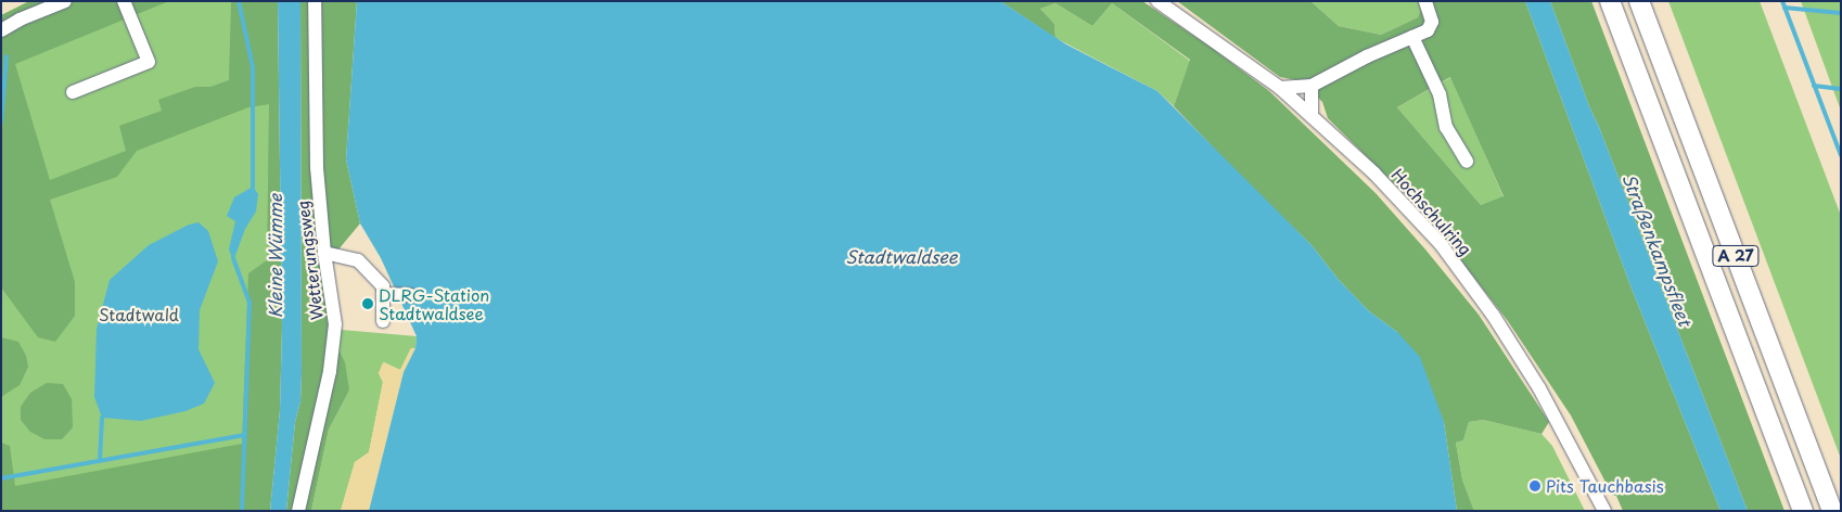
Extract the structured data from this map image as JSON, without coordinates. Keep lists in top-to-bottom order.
{
  "streets": {
    "highway": ["A 27"],
    "street": ["Hochschulring", "Wetterungsweg"]
  },
  "water": ["Straßenkampsfleet", "Kleine Wümme", "Stadtwaldsee"],
  "parks": ["Stadtwald"],
  "places": ["DLRG-Station Stadtwaldsee", "Pits Tauchbasis"]
}
